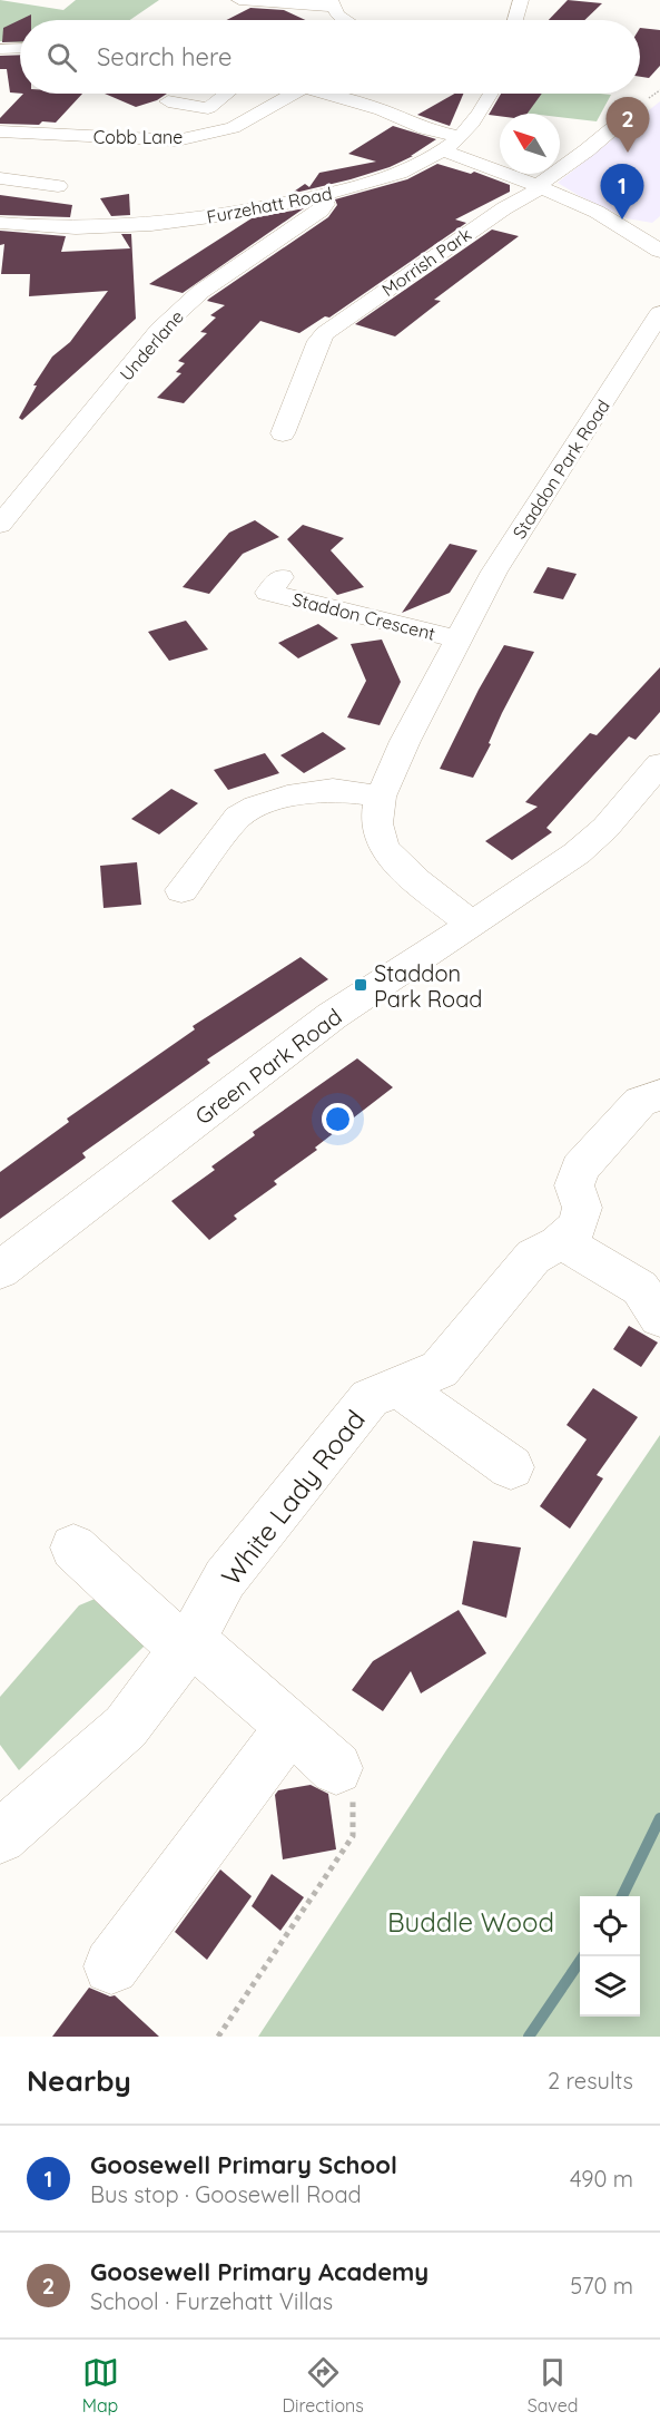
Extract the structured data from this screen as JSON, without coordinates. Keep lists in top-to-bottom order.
{
  "streets": {
    "street": [
      "Cobb Lane",
      "Furzehatt Road",
      "Morrish Park",
      "Underlane",
      "Staddon Park Road",
      "Staddon Crescent",
      "Green Park Road",
      "White Lady Road"
    ]
  },
  "crossings": [
    ["Furzehatt Road", "Underlane"],
    ["Staddon Park Road", "Staddon Crescent"],
    ["Staddon Park Road", "Green Park Road"]
  ],
  "parks": ["Buddle Wood"],
  "places": {
    "transit": ["Staddon Park Road"]
  },
  "north": "top left",
  "page": {
    "search": "Search here",
    "pins": ["2", "1"],
    "heading": ["Nearby", "2 results"],
    "list": [
      {
        "mark": "1",
        "name": "Goosewell Primary School",
        "note": "Bus stop · Goosewell Road",
        "value": "490 m"
      },
      {
        "mark": "2",
        "name": "Goosewell Primary Academy",
        "note": "School · Furzehatt Villas",
        "value": "570 m"
      }
    ],
    "nav": ["Map", "Directions", "Saved"]
  }
}
